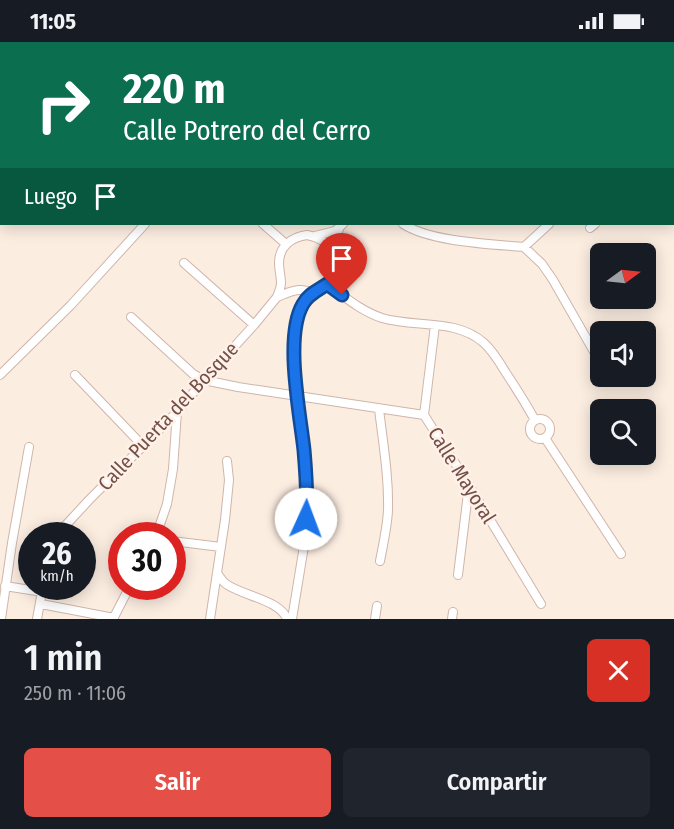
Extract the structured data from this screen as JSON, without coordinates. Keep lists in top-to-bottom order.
{
  "streets": {
    "street": ["Calle Puerta del Bosque", "Calle Mayoral"]
  },
  "crossings": [
    ["Calle Puerta del Bosque", "Calle Mayoral"]
  ],
  "north": "right",
  "page": {
    "status": "11:05",
    "turn": ["220 m", "Calle Potrero del Cerro"],
    "then": "Luego",
    "speed": "26 km/h",
    "limit": "30",
    "heading": ["1 min", "250 m · 11:06"],
    "buttons": ["Salir", "Compartir"]
  }
}
